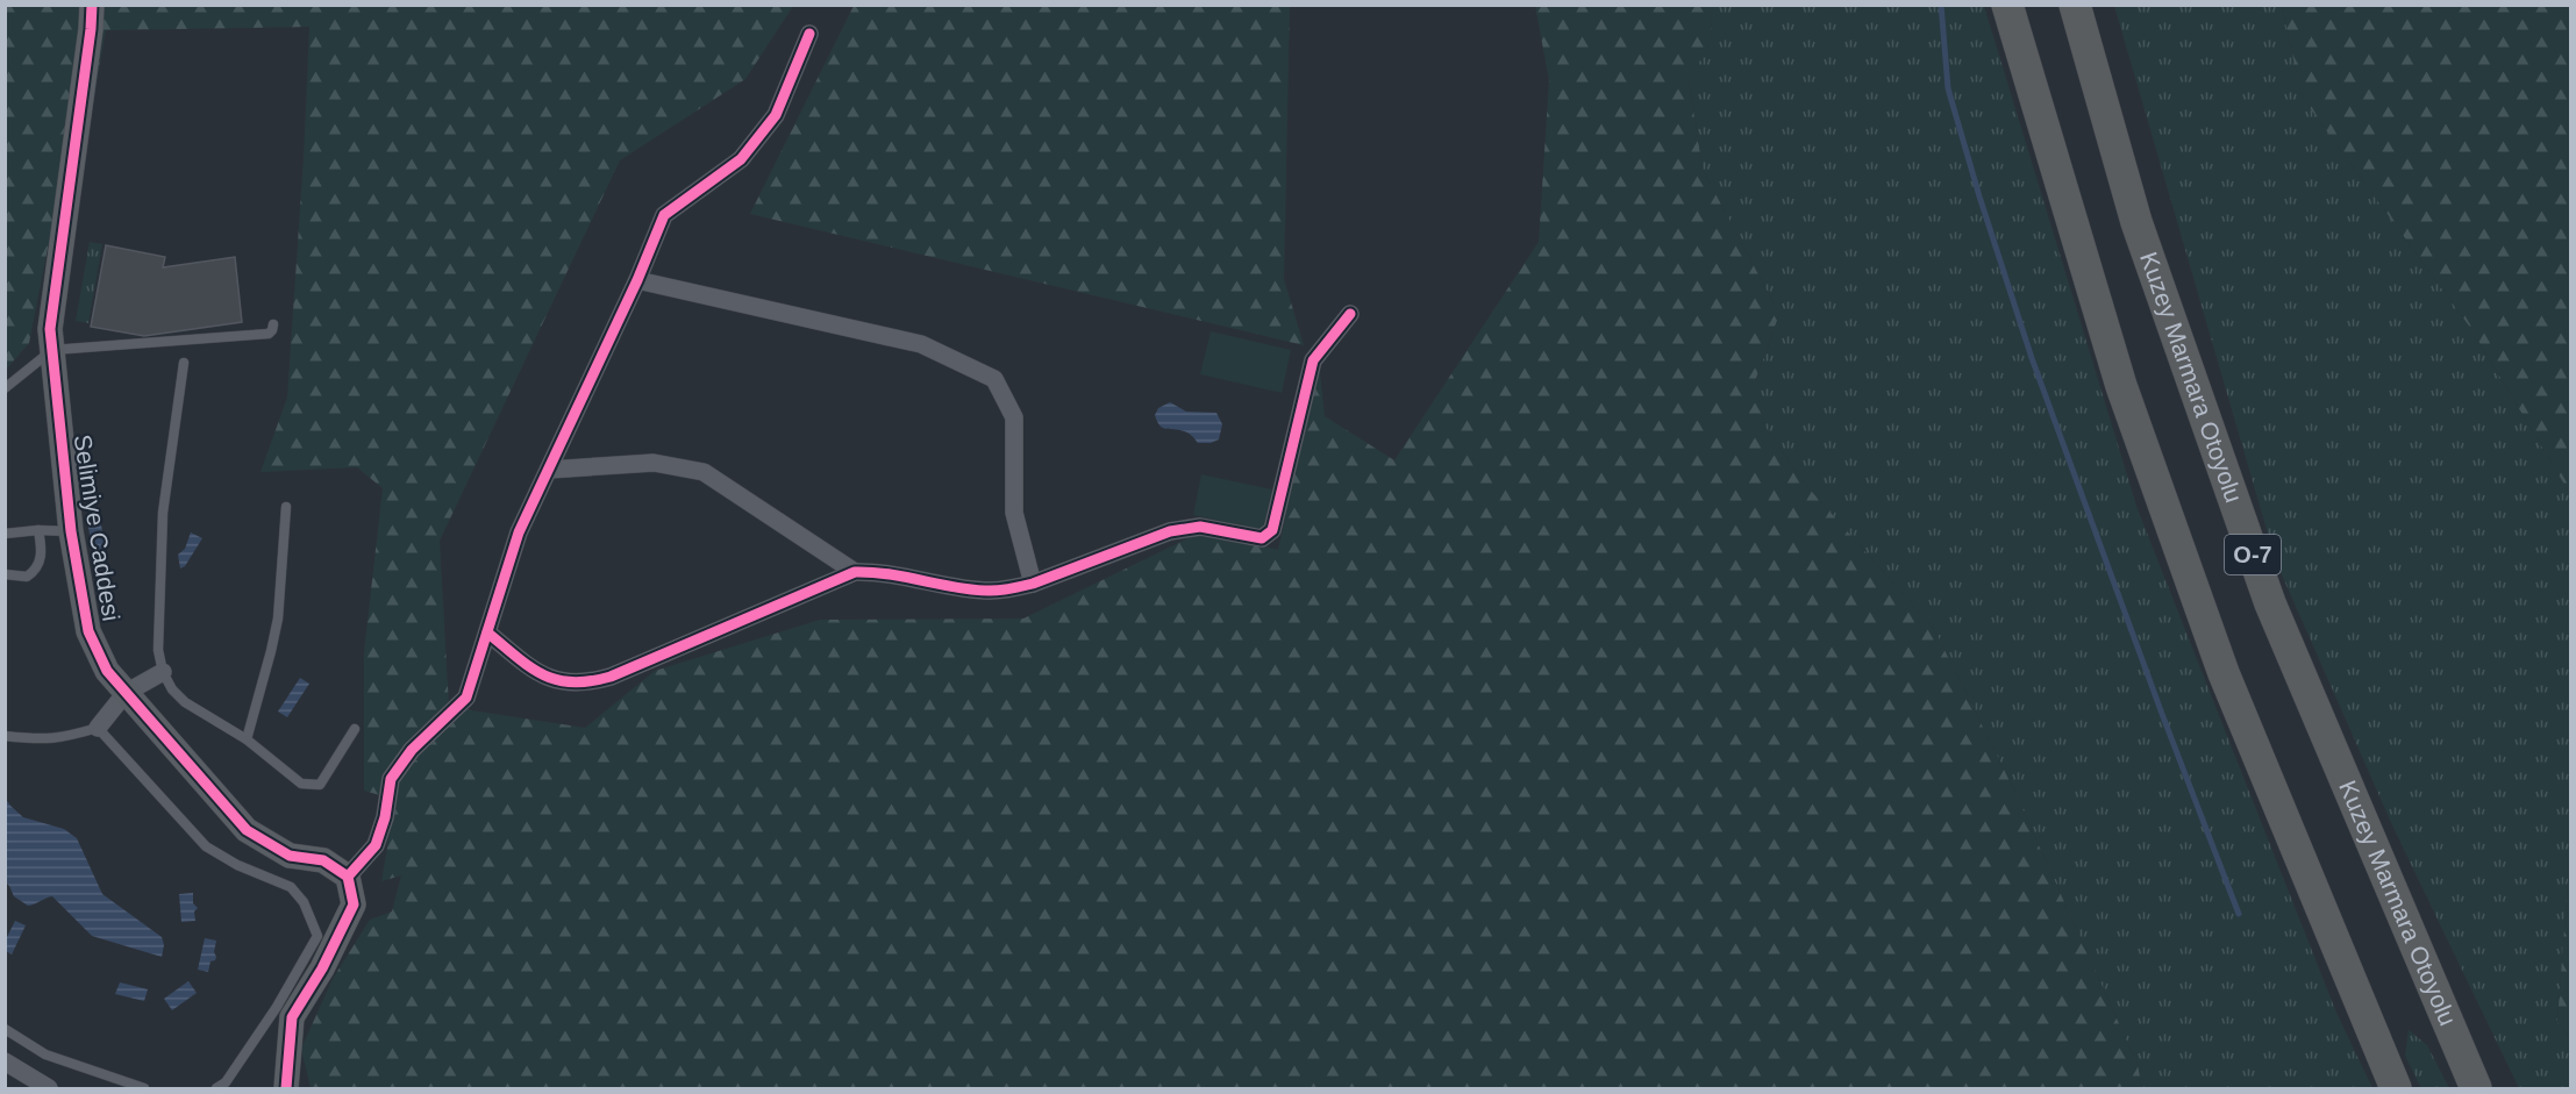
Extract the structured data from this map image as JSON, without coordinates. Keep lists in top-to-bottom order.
{
  "streets": {
    "highway": ["Kuzey Marmara Otoyolu", "O-7"],
    "street": ["Selimiye Caddesi"]
  }
}
